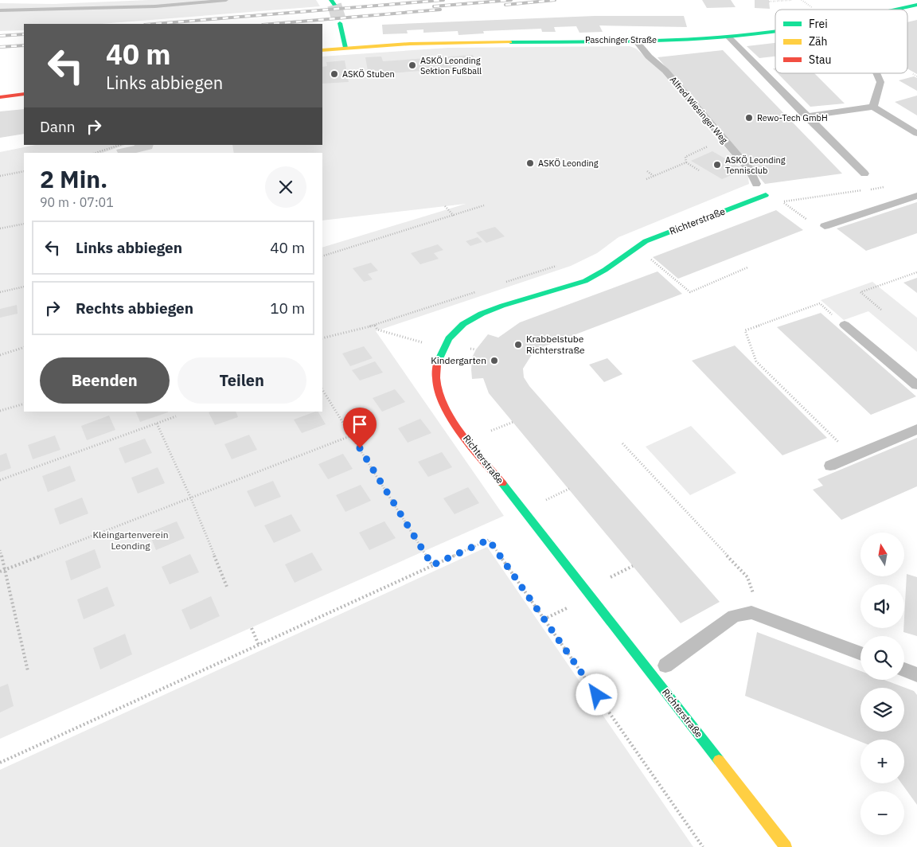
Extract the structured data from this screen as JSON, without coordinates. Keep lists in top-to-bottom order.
{
  "streets": {
    "street": ["Paschinger Straße", "Richterstraße"],
    "lane": ["Alfred Wiesinger Weg"]
  },
  "crossings": [
    ["Paschinger Straße", "Alfred Wiesinger Weg"]
  ],
  "parks": ["Kleingartenverein Leonding"],
  "places": [
    "ASKÖ Leonding Sektion Fußball",
    "ASKÖ Stuben",
    "Rewo-Tech GmbH",
    "ASKÖ Leonding",
    "ASKÖ Leonding Tennisclub",
    "Krabbelstube Richterstraße",
    "Kindergarten"
  ],
  "legend": ["Frei", "Zäh", "Stau"],
  "north": "top",
  "page": {
    "turn": ["40 m", "Links abbiegen"],
    "then": "Dann",
    "heading": ["2 Min.", "90 m · 07:01"],
    "list": [
      {
        "name": "Links abbiegen",
        "value": "40 m"
      },
      {
        "name": "Rechts abbiegen",
        "value": "10 m"
      }
    ],
    "buttons": ["Beenden", "Teilen"],
    "map_buttons": ["+", "−"]
  }
}
